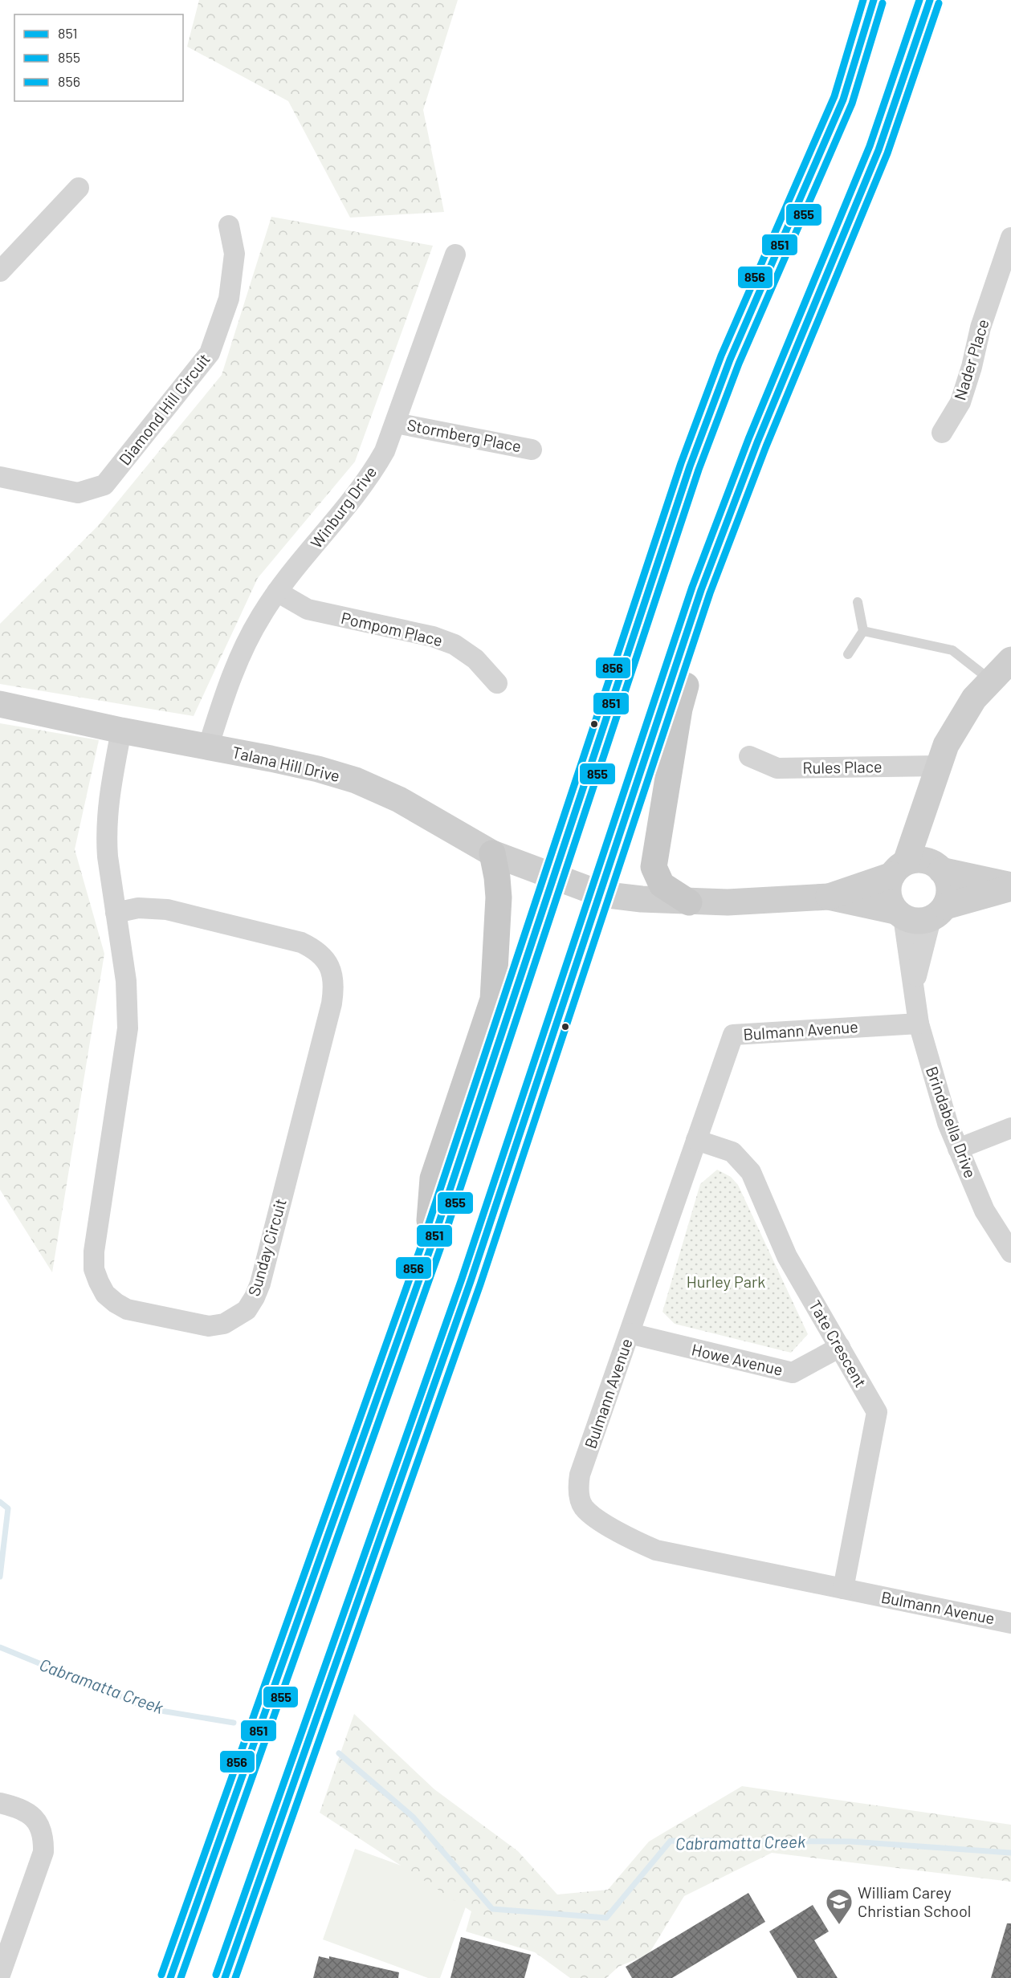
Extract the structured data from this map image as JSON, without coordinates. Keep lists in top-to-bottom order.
{
  "streets": {
    "street": [
      "Nader Place",
      "Diamond Hill Circuit",
      "Stormberg Place",
      "Winburg Drive",
      "Pompom Place",
      "Talana Hill Drive",
      "Rules Place",
      "Bulmann Avenue",
      "Brindabella Drive",
      "Sunday Circuit",
      "Tate Crescent",
      "Howe Avenue"
    ]
  },
  "crossings": [
    ["Stormberg Place", "Winburg Drive"],
    ["Winburg Drive", "Pompom Place"],
    ["Winburg Drive", "Talana Hill Drive"],
    ["Talana Hill Drive", "Sunday Circuit"],
    ["Bulmann Avenue", "Brindabella Drive"],
    ["Bulmann Avenue", "Tate Crescent"],
    ["Bulmann Avenue", "Howe Avenue"],
    ["Tate Crescent", "Howe Avenue"]
  ],
  "water": ["Cabramatta Creek"],
  "parks": ["Hurley Park"],
  "places": {
    "school or university": ["William Carey Christian School"]
  },
  "lines": ["transit line 851", "transit line 856", "transit line 855"],
  "legend": ["851", "855", "856"]
}
